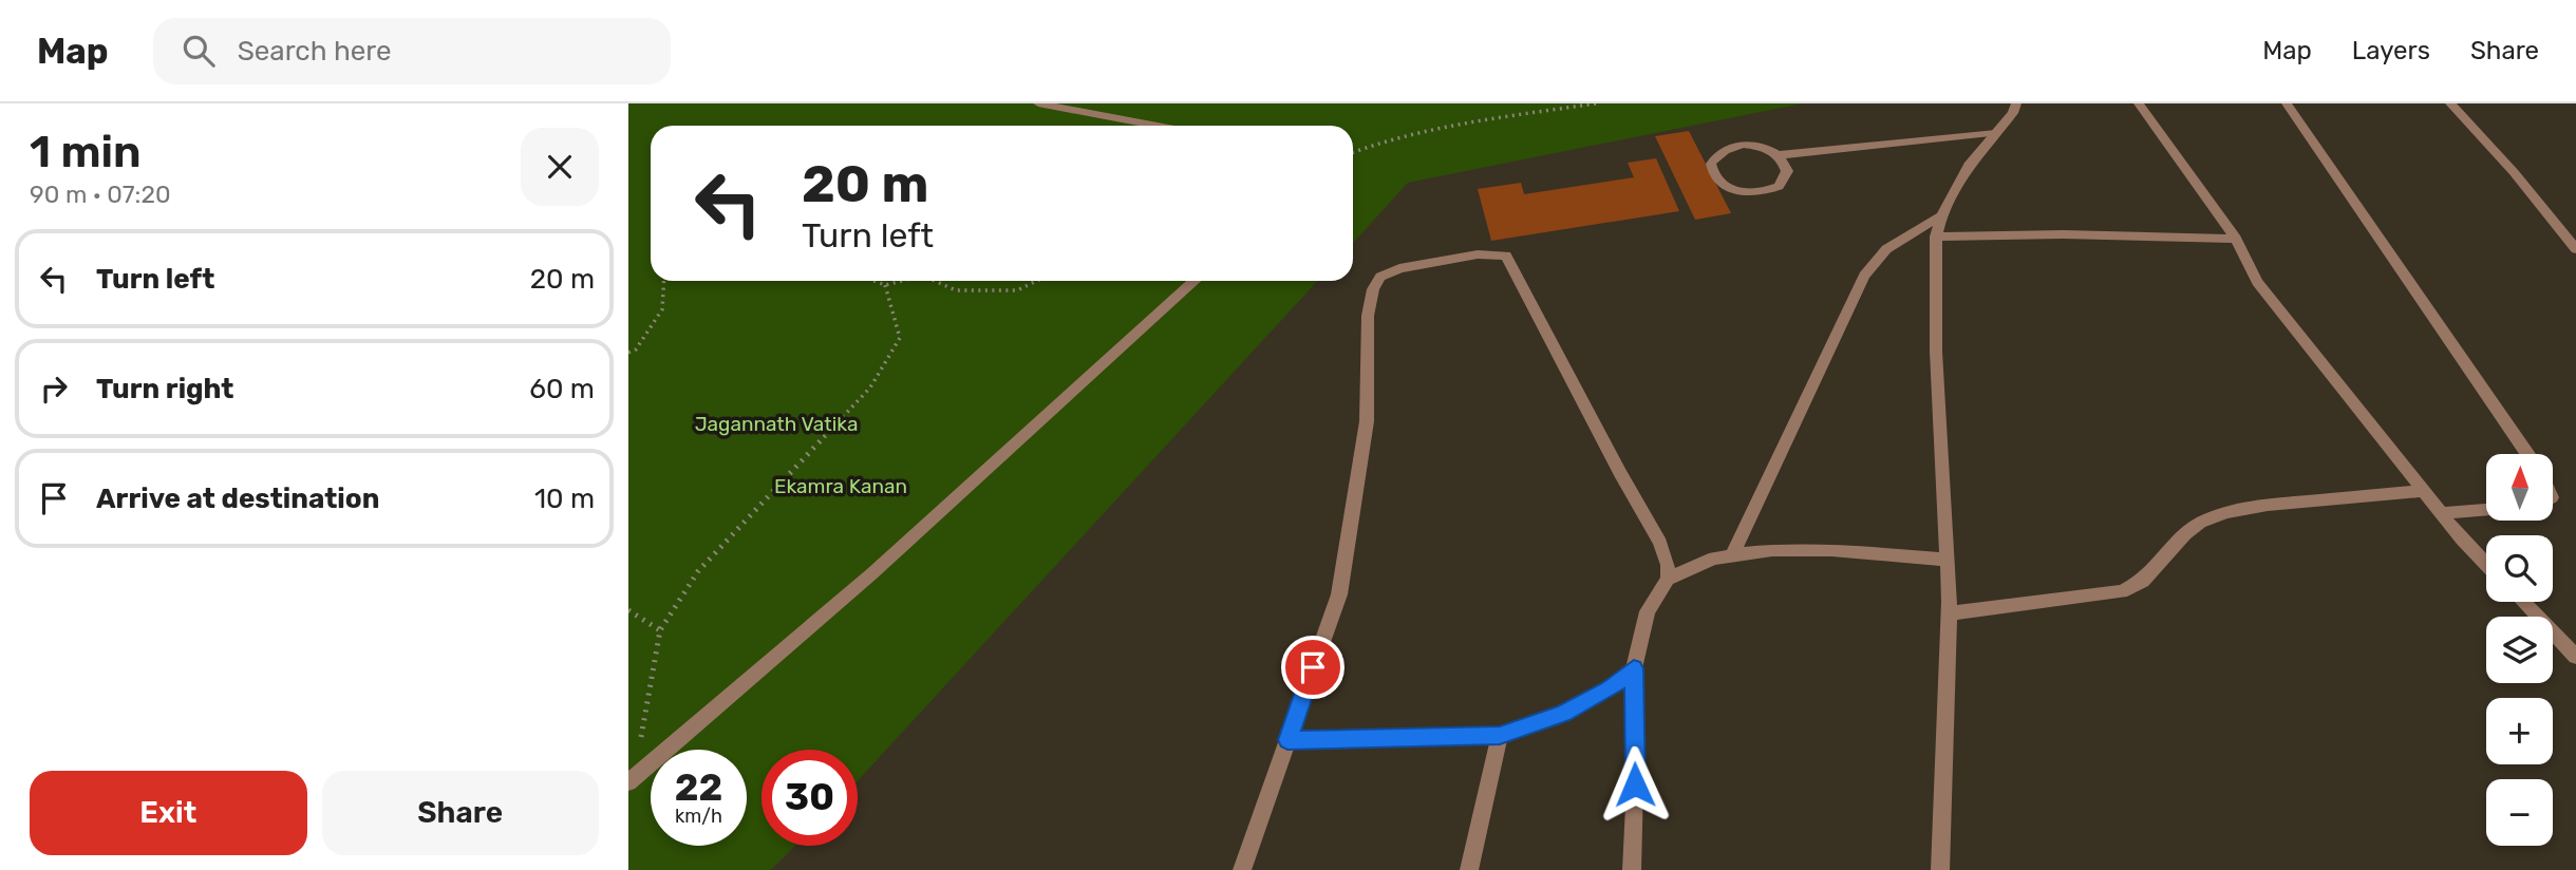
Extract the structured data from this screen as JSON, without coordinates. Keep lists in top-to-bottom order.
{
  "parks": ["Jagannath Vatika", "Ekamra Kanan"],
  "north": "top",
  "page": {
    "header": "Map",
    "search": "Search here",
    "nav": ["Map", "Layers", "Share"],
    "heading": ["1 min", "90 m · 07:20"],
    "turn": ["20 m", "Turn left"],
    "list": [
      {
        "name": "Turn left",
        "value": "20 m"
      },
      {
        "name": "Turn right",
        "value": "60 m"
      },
      {
        "name": "Arrive at destination",
        "value": "10 m"
      }
    ],
    "map_buttons": ["+", "−"],
    "speed": "22 km/h",
    "limit": "30",
    "buttons": ["Exit", "Share"]
  }
}
